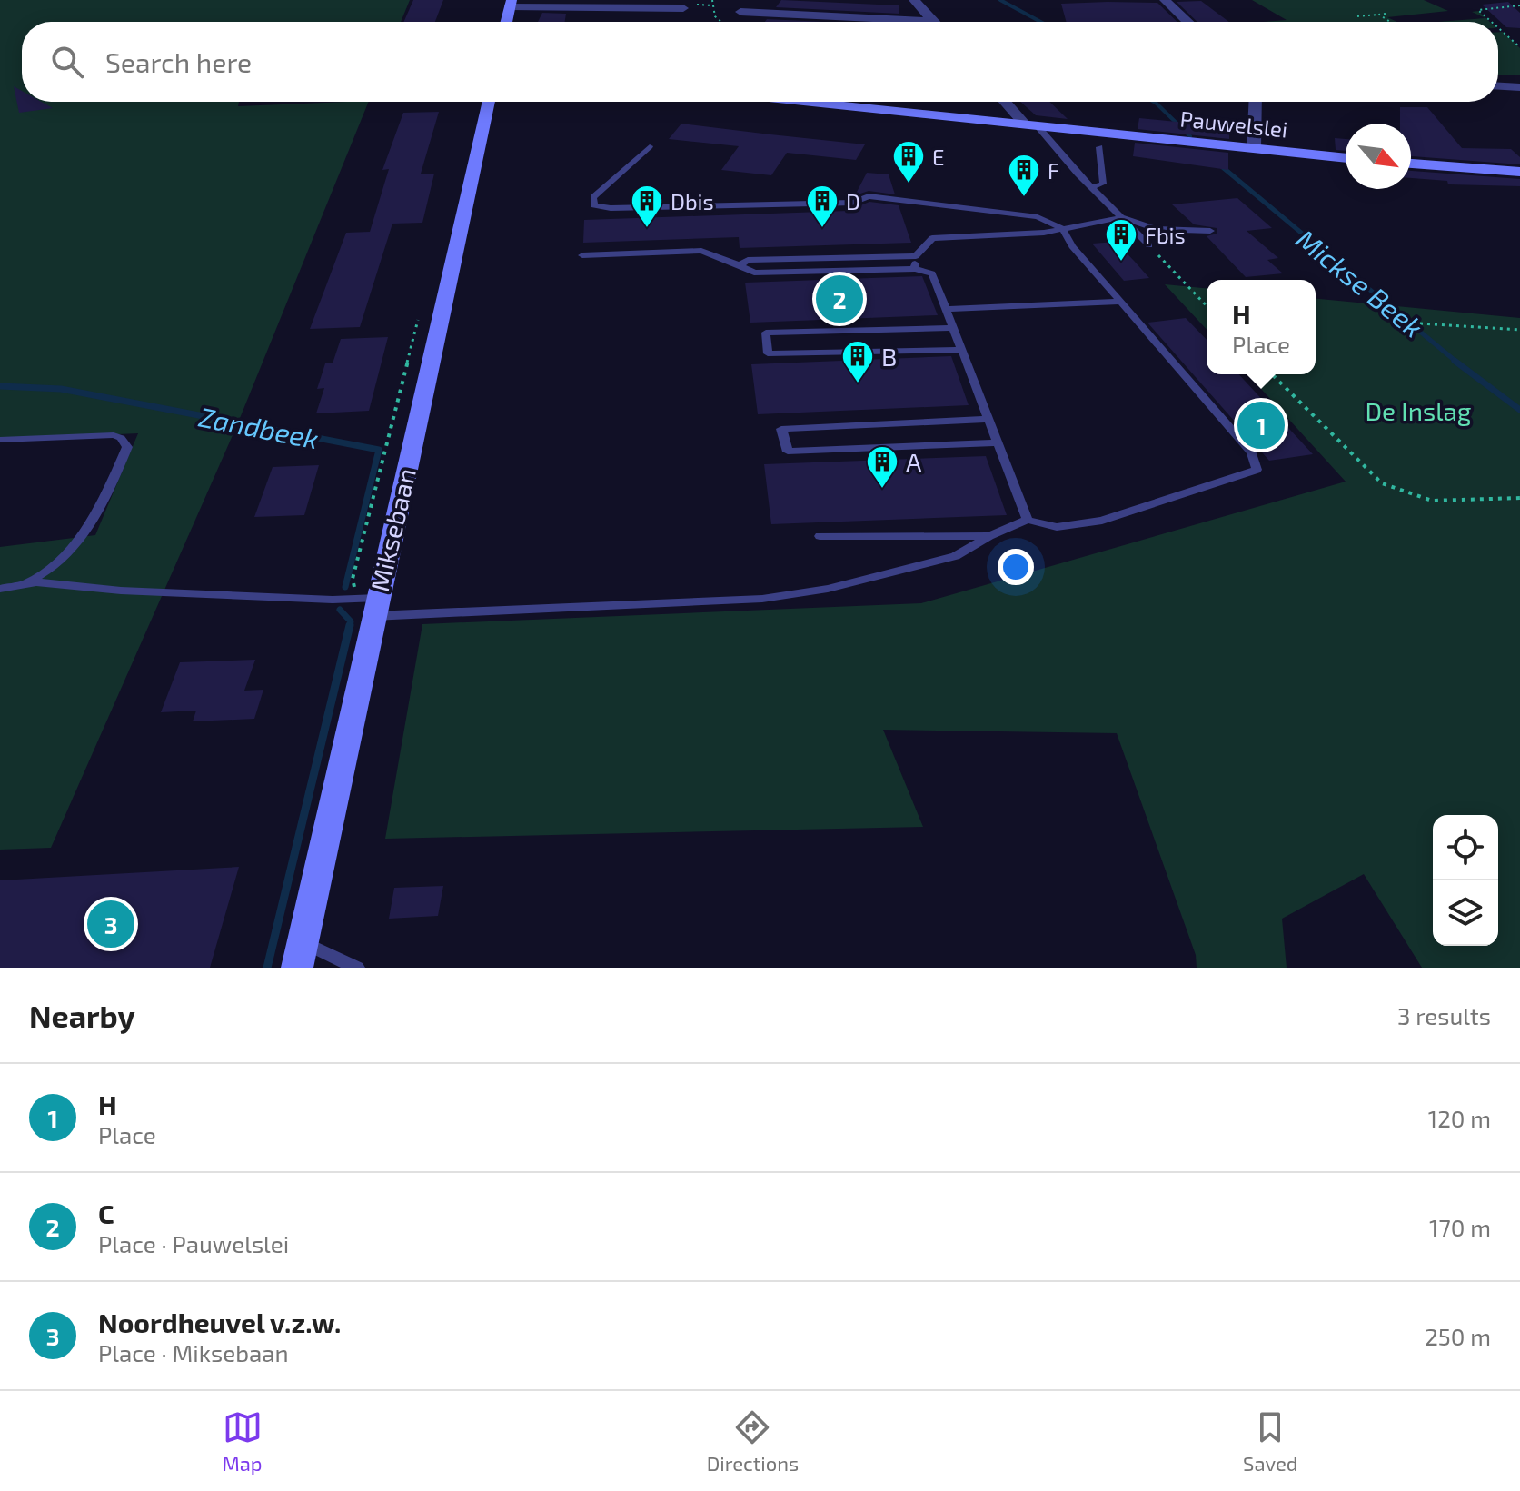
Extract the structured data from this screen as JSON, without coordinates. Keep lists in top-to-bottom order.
{
  "streets": {
    "street": ["Pauwelslei", "Miksebaan"]
  },
  "water": ["Mickse Beek", "Zandbeek"],
  "parks": ["De Inslag"],
  "places": {
    "building": [
      "E",
      "F",
      "Dbis",
      "D",
      "Fbis",
      "B",
      "A"
    ]
  },
  "north": "bottom right",
  "page": {
    "search": "Search here",
    "pins": ["2", "1", "3"],
    "popup": ["H", "Place"],
    "heading": ["Nearby", "3 results"],
    "list": [
      {
        "mark": "1",
        "name": "H",
        "note": "Place",
        "value": "120 m"
      },
      {
        "mark": "2",
        "name": "C",
        "note": "Place · Pauwelslei",
        "value": "170 m"
      },
      {
        "mark": "3",
        "name": "Noordheuvel v.z.w.",
        "note": "Place · Miksebaan",
        "value": "250 m"
      }
    ],
    "nav": ["Map", "Directions", "Saved"]
  }
}
